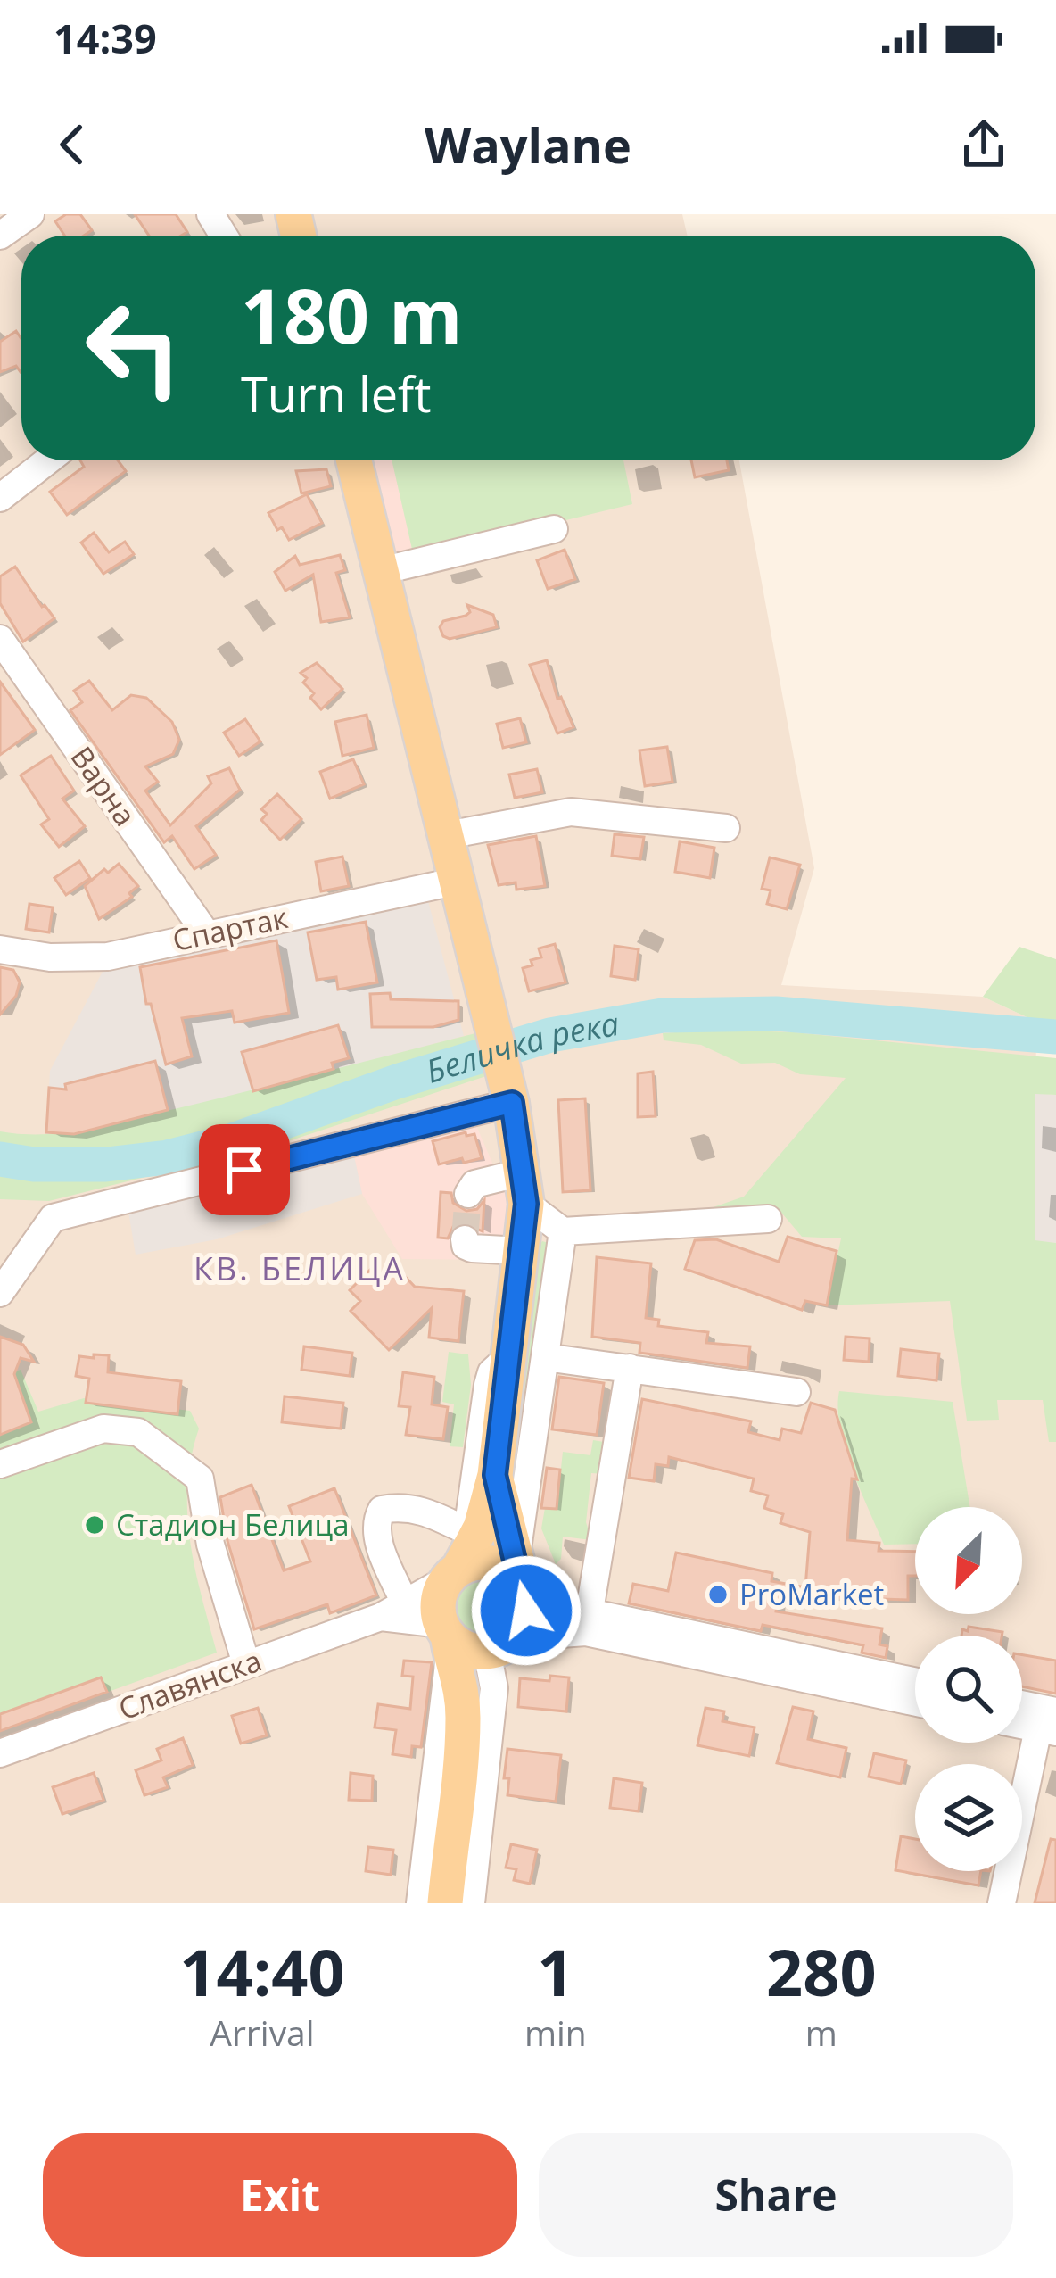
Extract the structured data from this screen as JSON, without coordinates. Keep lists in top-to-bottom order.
{
  "streets": {
    "street": ["Варна", "Спартак", "Славянска"]
  },
  "crossings": [
    ["Варна", "Спартак"]
  ],
  "districts": ["КВ. БЕЛИЦА"],
  "water": ["Беличка река"],
  "places": ["Стадион Белица", "ProMarket"],
  "north": "bottom left",
  "page": {
    "status": "14:39",
    "header": "Waylane",
    "turn": ["180 m", "Turn left"],
    "eta": [
      "14:40",
      "Arrival",
      "1",
      "min",
      "280",
      "m"
    ],
    "buttons": ["Exit", "Share"]
  }
}
